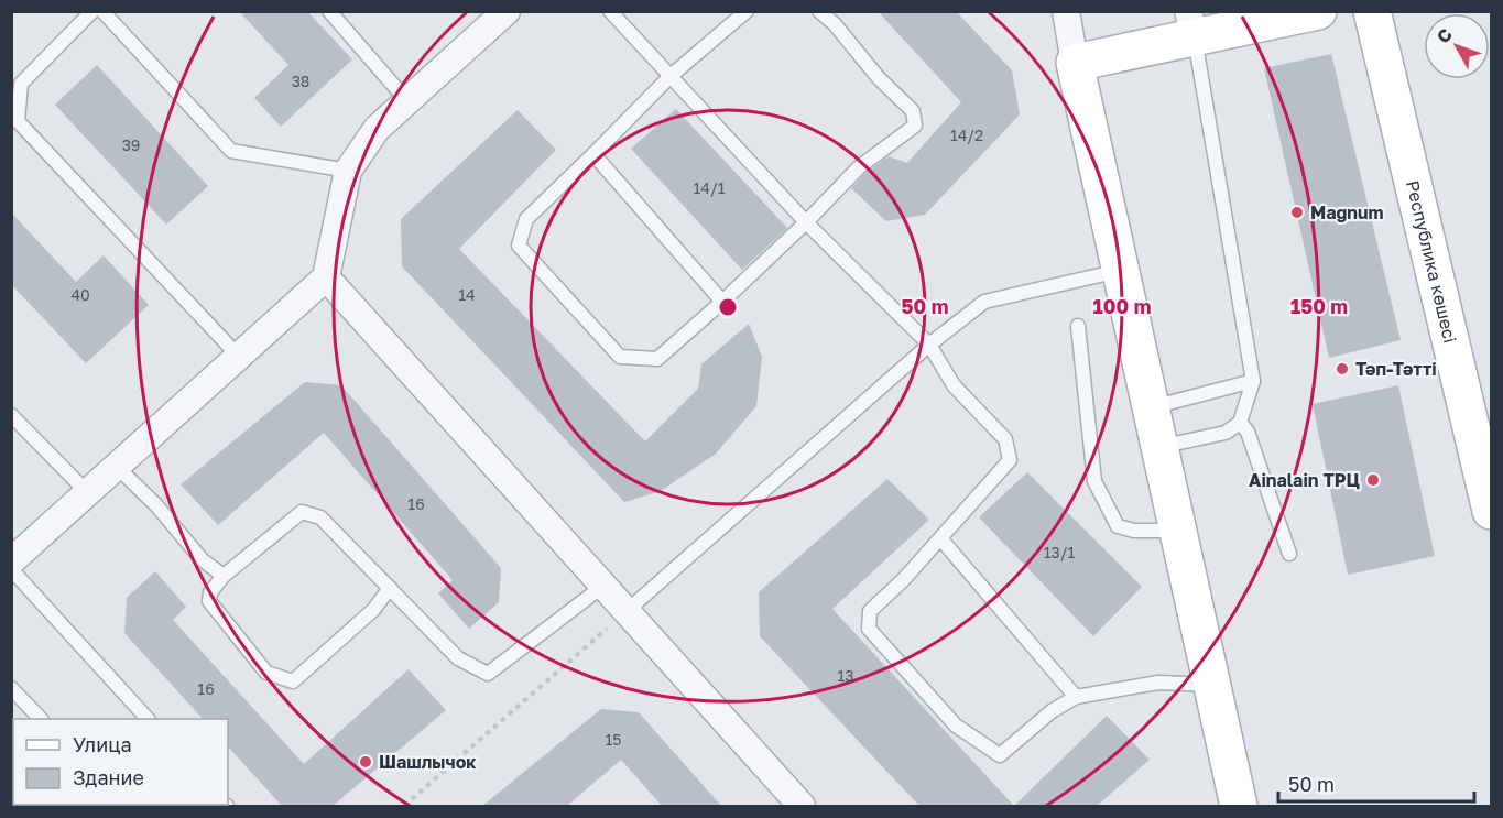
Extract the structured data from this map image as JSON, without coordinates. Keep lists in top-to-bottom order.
{
  "streets": {
    "street": ["Республика көшесі"]
  },
  "places": [
    "Magnum",
    "Тәп-Тәтті",
    "Ainalain ТРЦ",
    "Шашлычок"
  ],
  "house_numbers": [
    "38",
    "14/2",
    "39",
    "14/1",
    "40",
    "14",
    "16",
    "13/1",
    "13",
    "16",
    "15"
  ],
  "legend": ["Улица", "Здание"],
  "scale_bar": "50 m",
  "north": "top left",
  "rings": ["50 m", "100 m", "150 m"]
}
